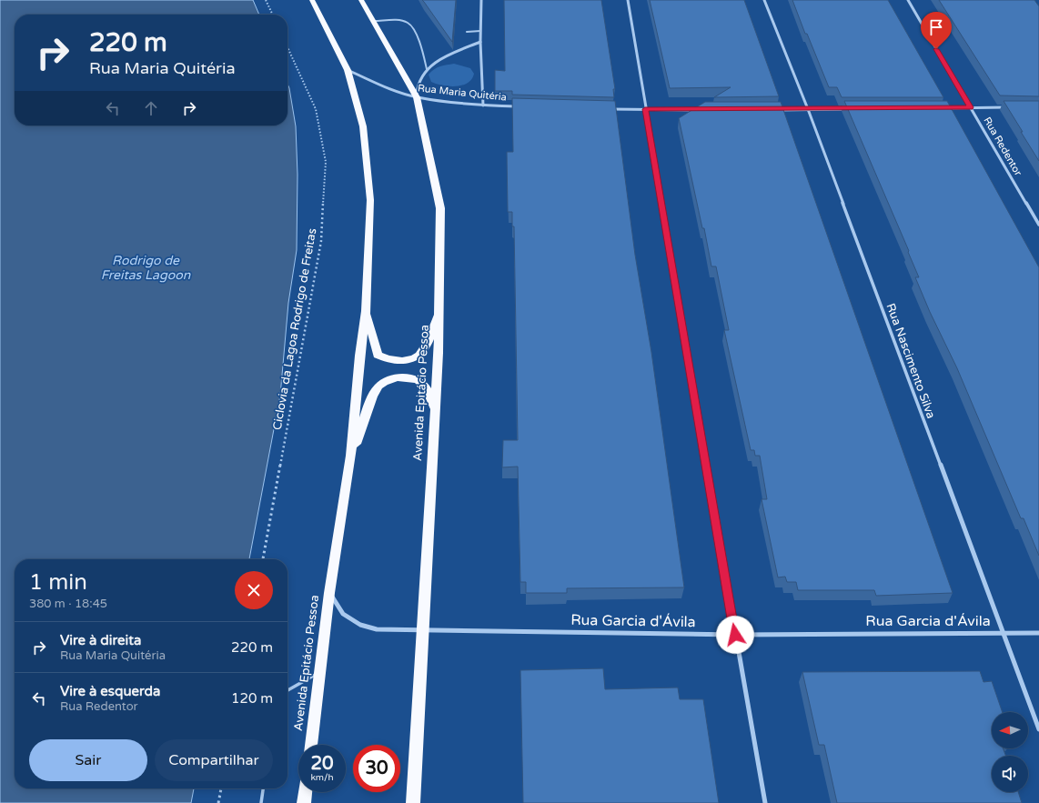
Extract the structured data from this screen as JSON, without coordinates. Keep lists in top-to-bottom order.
{
  "streets": {
    "highway": ["Avenida Epitácio Pessoa"],
    "street": [
      "Rua Maria Quitéria",
      "Rua Redentor",
      "Rua Nascimento Silva",
      "Rua Garcia d'Ávila"
    ],
    "path": ["Ciclovia da Lagoa Rodrigo de Freitas"]
  },
  "crossings": [
    ["Rua Maria Quitéria", "Avenida Epitácio Pessoa"],
    ["Rua Nascimento Silva", "Rua Garcia d'Ávila"],
    ["Avenida Epitácio Pessoa", "Rua Garcia d'Ávila"]
  ],
  "water": ["Rodrigo de Freitas Lagoon"],
  "north": "left",
  "page": {
    "turn": ["220 m", "Rua Maria Quitéria"],
    "heading": ["1 min", "380 m · 18:45"],
    "list": [
      {
        "name": "Vire à direita",
        "note": "Rua Maria Quitéria",
        "value": "220 m"
      },
      {
        "name": "Vire à esquerda",
        "note": "Rua Redentor",
        "value": "120 m"
      }
    ],
    "buttons": ["Sair", "Compartilhar"],
    "speed": "20 km/h",
    "limit": "30"
  }
}
